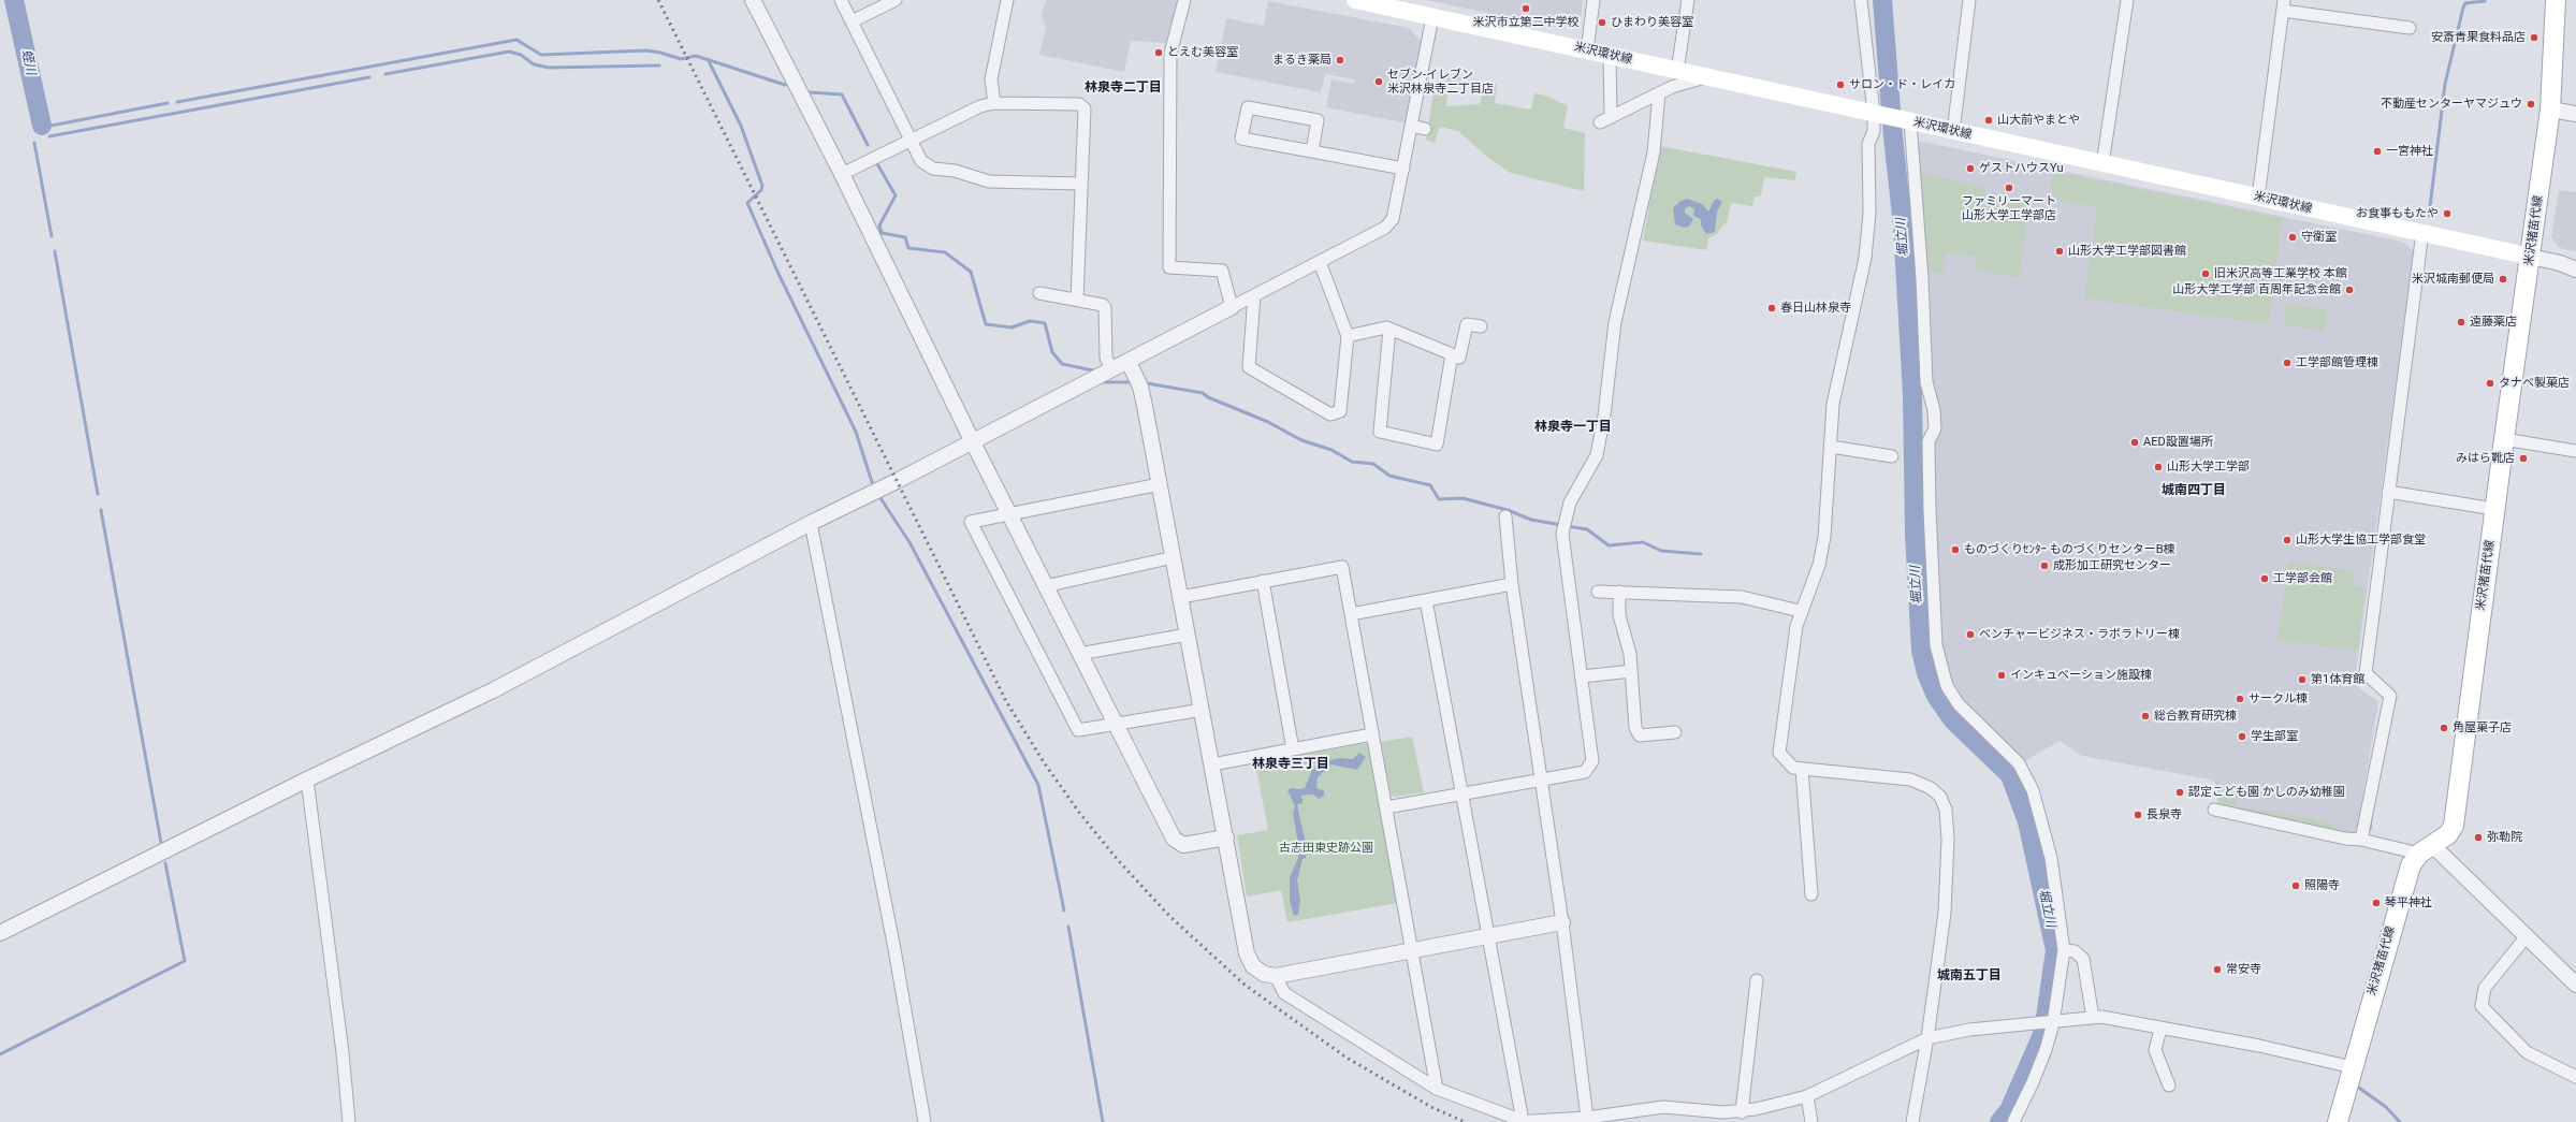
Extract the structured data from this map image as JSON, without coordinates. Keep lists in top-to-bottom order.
{
  "streets": {
    "main road": ["米沢環状線", "米沢猪苗代線"]
  },
  "crossings": [
    ["米沢環状線", "米沢猪苗代線"]
  ],
  "districts": [
    "林泉寺二丁目",
    "林泉寺一丁目",
    "城南四丁目",
    "林泉寺三丁目",
    "城南五丁目"
  ],
  "water": ["蛭川", "堀立川"],
  "parks": ["古志田東史跡公園"],
  "places": [
    "米沢市立第二中学校",
    "ひまわり美容室",
    "安斎青果食料品店",
    "とえむ美容室",
    "まるき薬局",
    "セブン-イレブン 米沢林泉寺二丁目店",
    "サロン・ド・レイカ",
    "不動産センターヤマジュウ",
    "山大前やまとや",
    "一宮神社",
    "ゲストハウスYu",
    "ファミリーマート 山形大学工学部店",
    "お食事ももたや",
    "守衛室",
    "山形大学工学部図書館",
    "旧米沢高等工業学校 本館",
    "米沢城南郵便局",
    "山形大学工学部 百周年記念会館",
    "春日山林泉寺",
    "遠藤薬店",
    "工学部館管理棟",
    "タナベ製菓店",
    "AED設置場所",
    "みはら靴店",
    "山形大学工学部",
    "山形大学生協工学部食堂",
    "ものづくりｾﾝﾀｰ ものづくりセンターB棟",
    "成形加工研究センター",
    "工学部会館",
    "ベンチャービジネス・ラボラトリー棟",
    "インキュベーション施設棟",
    "第1体育館",
    "サークル棟",
    "総合教育研究棟",
    "角屋菓子店",
    "学生部室",
    "認定こども園 かしのみ幼稚園",
    "長泉寺",
    "弥勒院",
    "照陽寺",
    "琴平神社",
    "常安寺"
  ]
}
